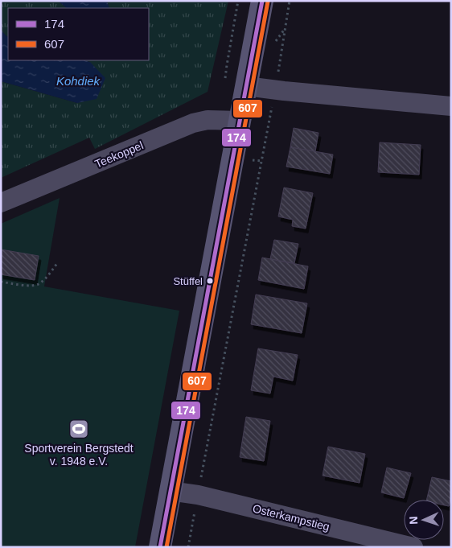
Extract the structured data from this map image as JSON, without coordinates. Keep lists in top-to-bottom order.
{
  "streets": {
    "street": ["Teekoppel", "Osterkampstieg"]
  },
  "water": ["Kohdiek"],
  "places": {
    "other": ["Stüffel"],
    "sports": ["Sportverein Bergstedt v. 1948 e.V."]
  },
  "lines": ["transit line 174", "transit line 607"],
  "legend": ["174", "607"],
  "north": "left"
}
